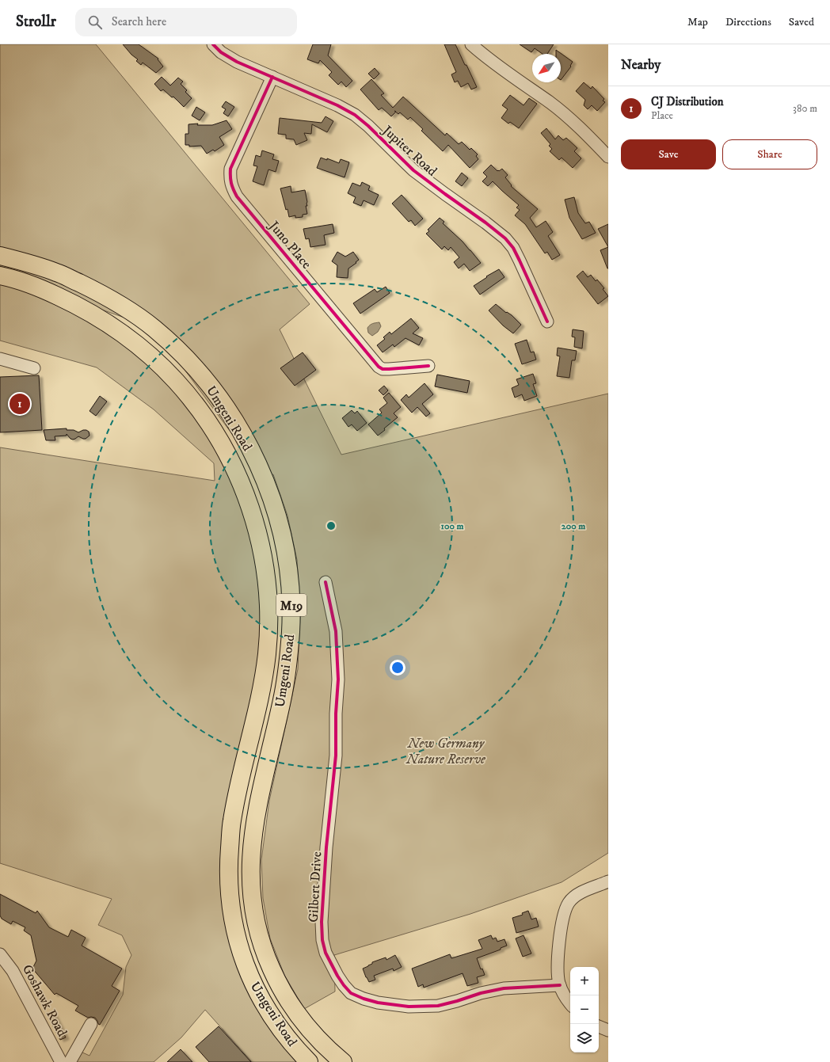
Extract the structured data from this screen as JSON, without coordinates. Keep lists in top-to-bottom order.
{
  "streets": {
    "highway": ["Umgeni Road", "M19"],
    "street": [
      "Jupiter Road",
      "Juno Place",
      "Gilbert Drive",
      "Goshawk Road"
    ]
  },
  "crossings": [
    ["Jupiter Road", "Juno Place"]
  ],
  "parks": ["New Germany Nature Reserve"],
  "north": "bottom left",
  "page": {
    "header": "Strollr",
    "search": "Search here",
    "nav": ["Map", "Directions", "Saved"],
    "heading": "Nearby",
    "list": [
      {
        "mark": "1",
        "name": "CJ Distribution",
        "note": "Place",
        "value": "380 m"
      }
    ],
    "buttons": ["Save", "Share"],
    "pins": "1",
    "map_buttons": ["+", "−"]
  },
  "rings": ["100 m", "200 m"]
}
